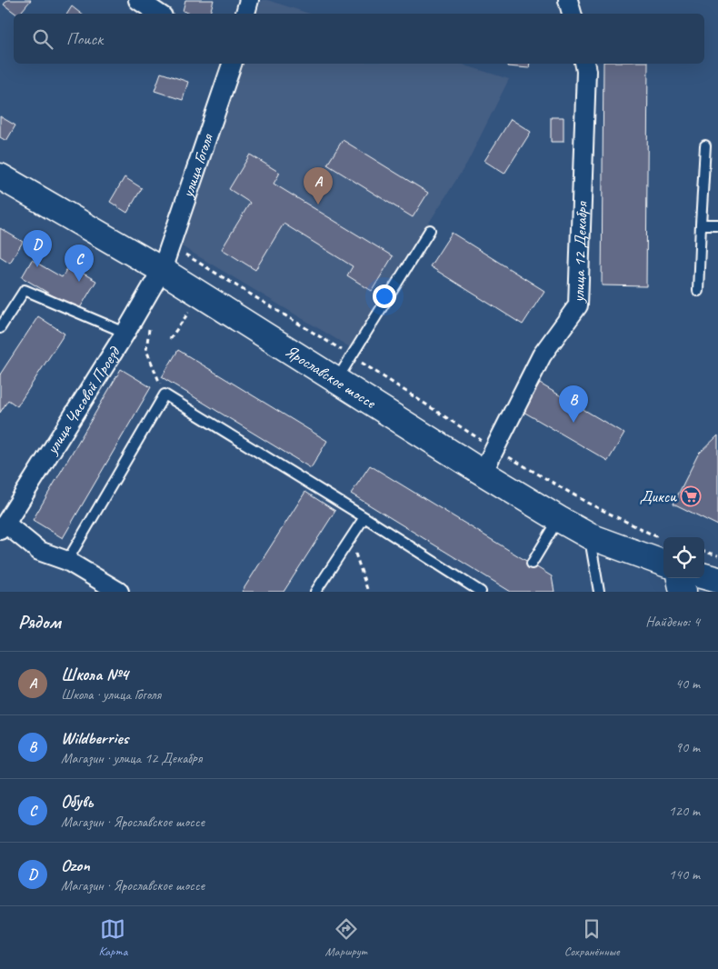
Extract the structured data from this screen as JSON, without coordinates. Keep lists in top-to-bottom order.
{
  "streets": {
    "main road": ["Ярославское шоссе"],
    "street": ["улица Гоголя", "улица 12 Декабря", "улица Часовой Проезд"]
  },
  "crossings": [
    ["улица Гоголя", "Ярославское шоссе"],
    ["улица Гоголя", "улица Часовой Проезд"],
    ["улица 12 Декабря", "Ярославское шоссе"],
    ["Ярославское шоссе", "улица Часовой Проезд"]
  ],
  "places": {
    "supermarket": ["Дикси"]
  },
  "page": {
    "search": "Поиск",
    "pins": [
      "A",
      "D",
      "C",
      "B"
    ],
    "heading": ["Рядом", "Найдено: 4"],
    "list": [
      {
        "mark": "A",
        "name": "Школа №4",
        "note": "Школа · улица Гоголя",
        "value": "40 m"
      },
      {
        "mark": "B",
        "name": "Wildberries",
        "note": "Магазин · улица 12 Декабря",
        "value": "90 m"
      },
      {
        "mark": "C",
        "name": "Обувь",
        "note": "Магазин · Ярославское шоссе",
        "value": "120 m"
      },
      {
        "mark": "D",
        "name": "Ozon",
        "note": "Магазин · Ярославское шоссе",
        "value": "140 m"
      }
    ],
    "nav": ["Карта", "Маршрут", "Сохранённые"]
  }
}
